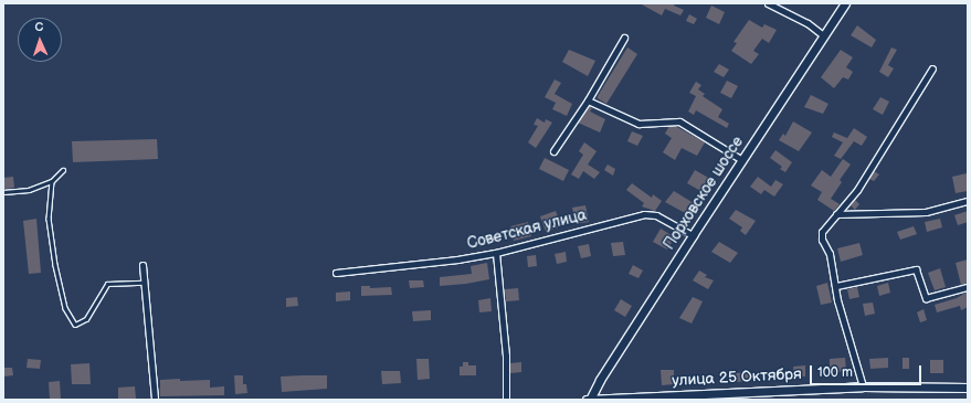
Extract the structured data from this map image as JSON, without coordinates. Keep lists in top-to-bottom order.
{
  "streets": {
    "main road": ["Порховское шоссе", "улица 25 Октября"],
    "street": ["Советская улица"]
  },
  "crossings": [
    ["Порховское шоссе", "Советская улица"],
    ["Порховское шоссе", "улица 25 Октября"]
  ],
  "scale_bar": "100 m",
  "north": "top"
}
